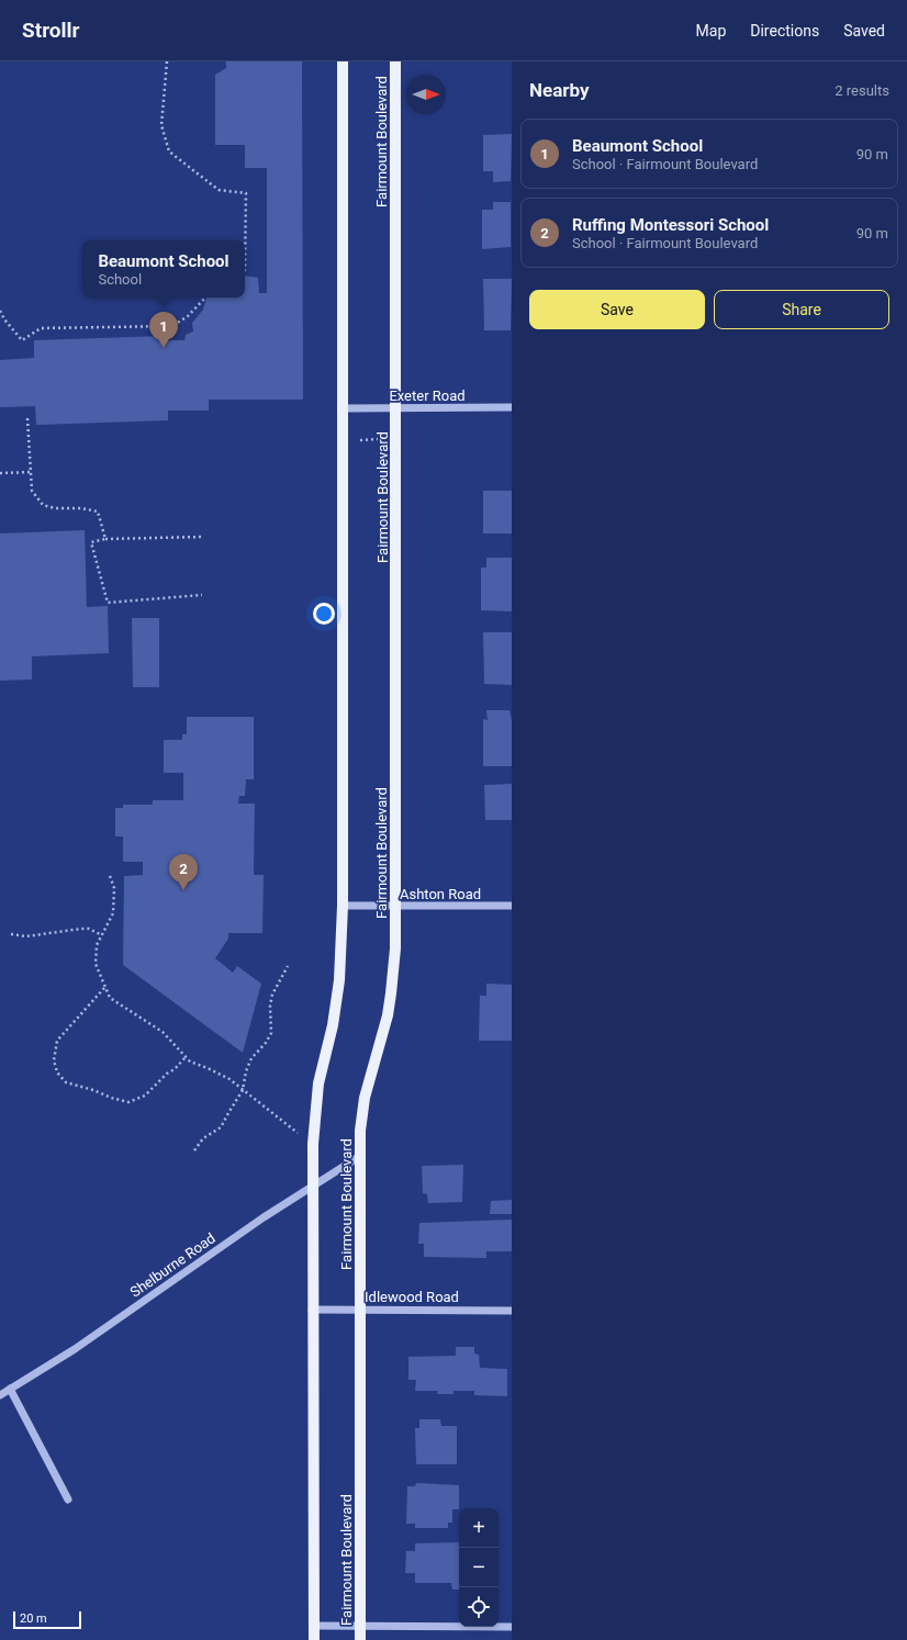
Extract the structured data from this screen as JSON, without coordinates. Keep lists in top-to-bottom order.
{
  "streets": {
    "main road": ["Fairmount Boulevard"],
    "street": [
      "Exeter Road",
      "Ashton Road",
      "Shelburne Road",
      "Idlewood Road"
    ]
  },
  "crossings": [
    ["Fairmount Boulevard", "Exeter Road"],
    ["Fairmount Boulevard", "Ashton Road"],
    ["Fairmount Boulevard", "Shelburne Road"],
    ["Fairmount Boulevard", "Idlewood Road"]
  ],
  "scale_bar": "20 m",
  "north": "right",
  "page": {
    "header": "Strollr",
    "nav": ["Map", "Directions", "Saved"],
    "heading": ["Nearby", "2 results"],
    "list": [
      {
        "mark": "1",
        "name": "Beaumont School",
        "note": "School · Fairmount Boulevard",
        "value": "90 m"
      },
      {
        "mark": "2",
        "name": "Ruffing Montessori School",
        "note": "School · Fairmount Boulevard",
        "value": "90 m"
      }
    ],
    "popup": ["Beaumont School", "School"],
    "buttons": ["Save", "Share"],
    "pins": ["1", "2"],
    "map_buttons": ["+", "−"],
    "scale": "20 m"
  }
}
